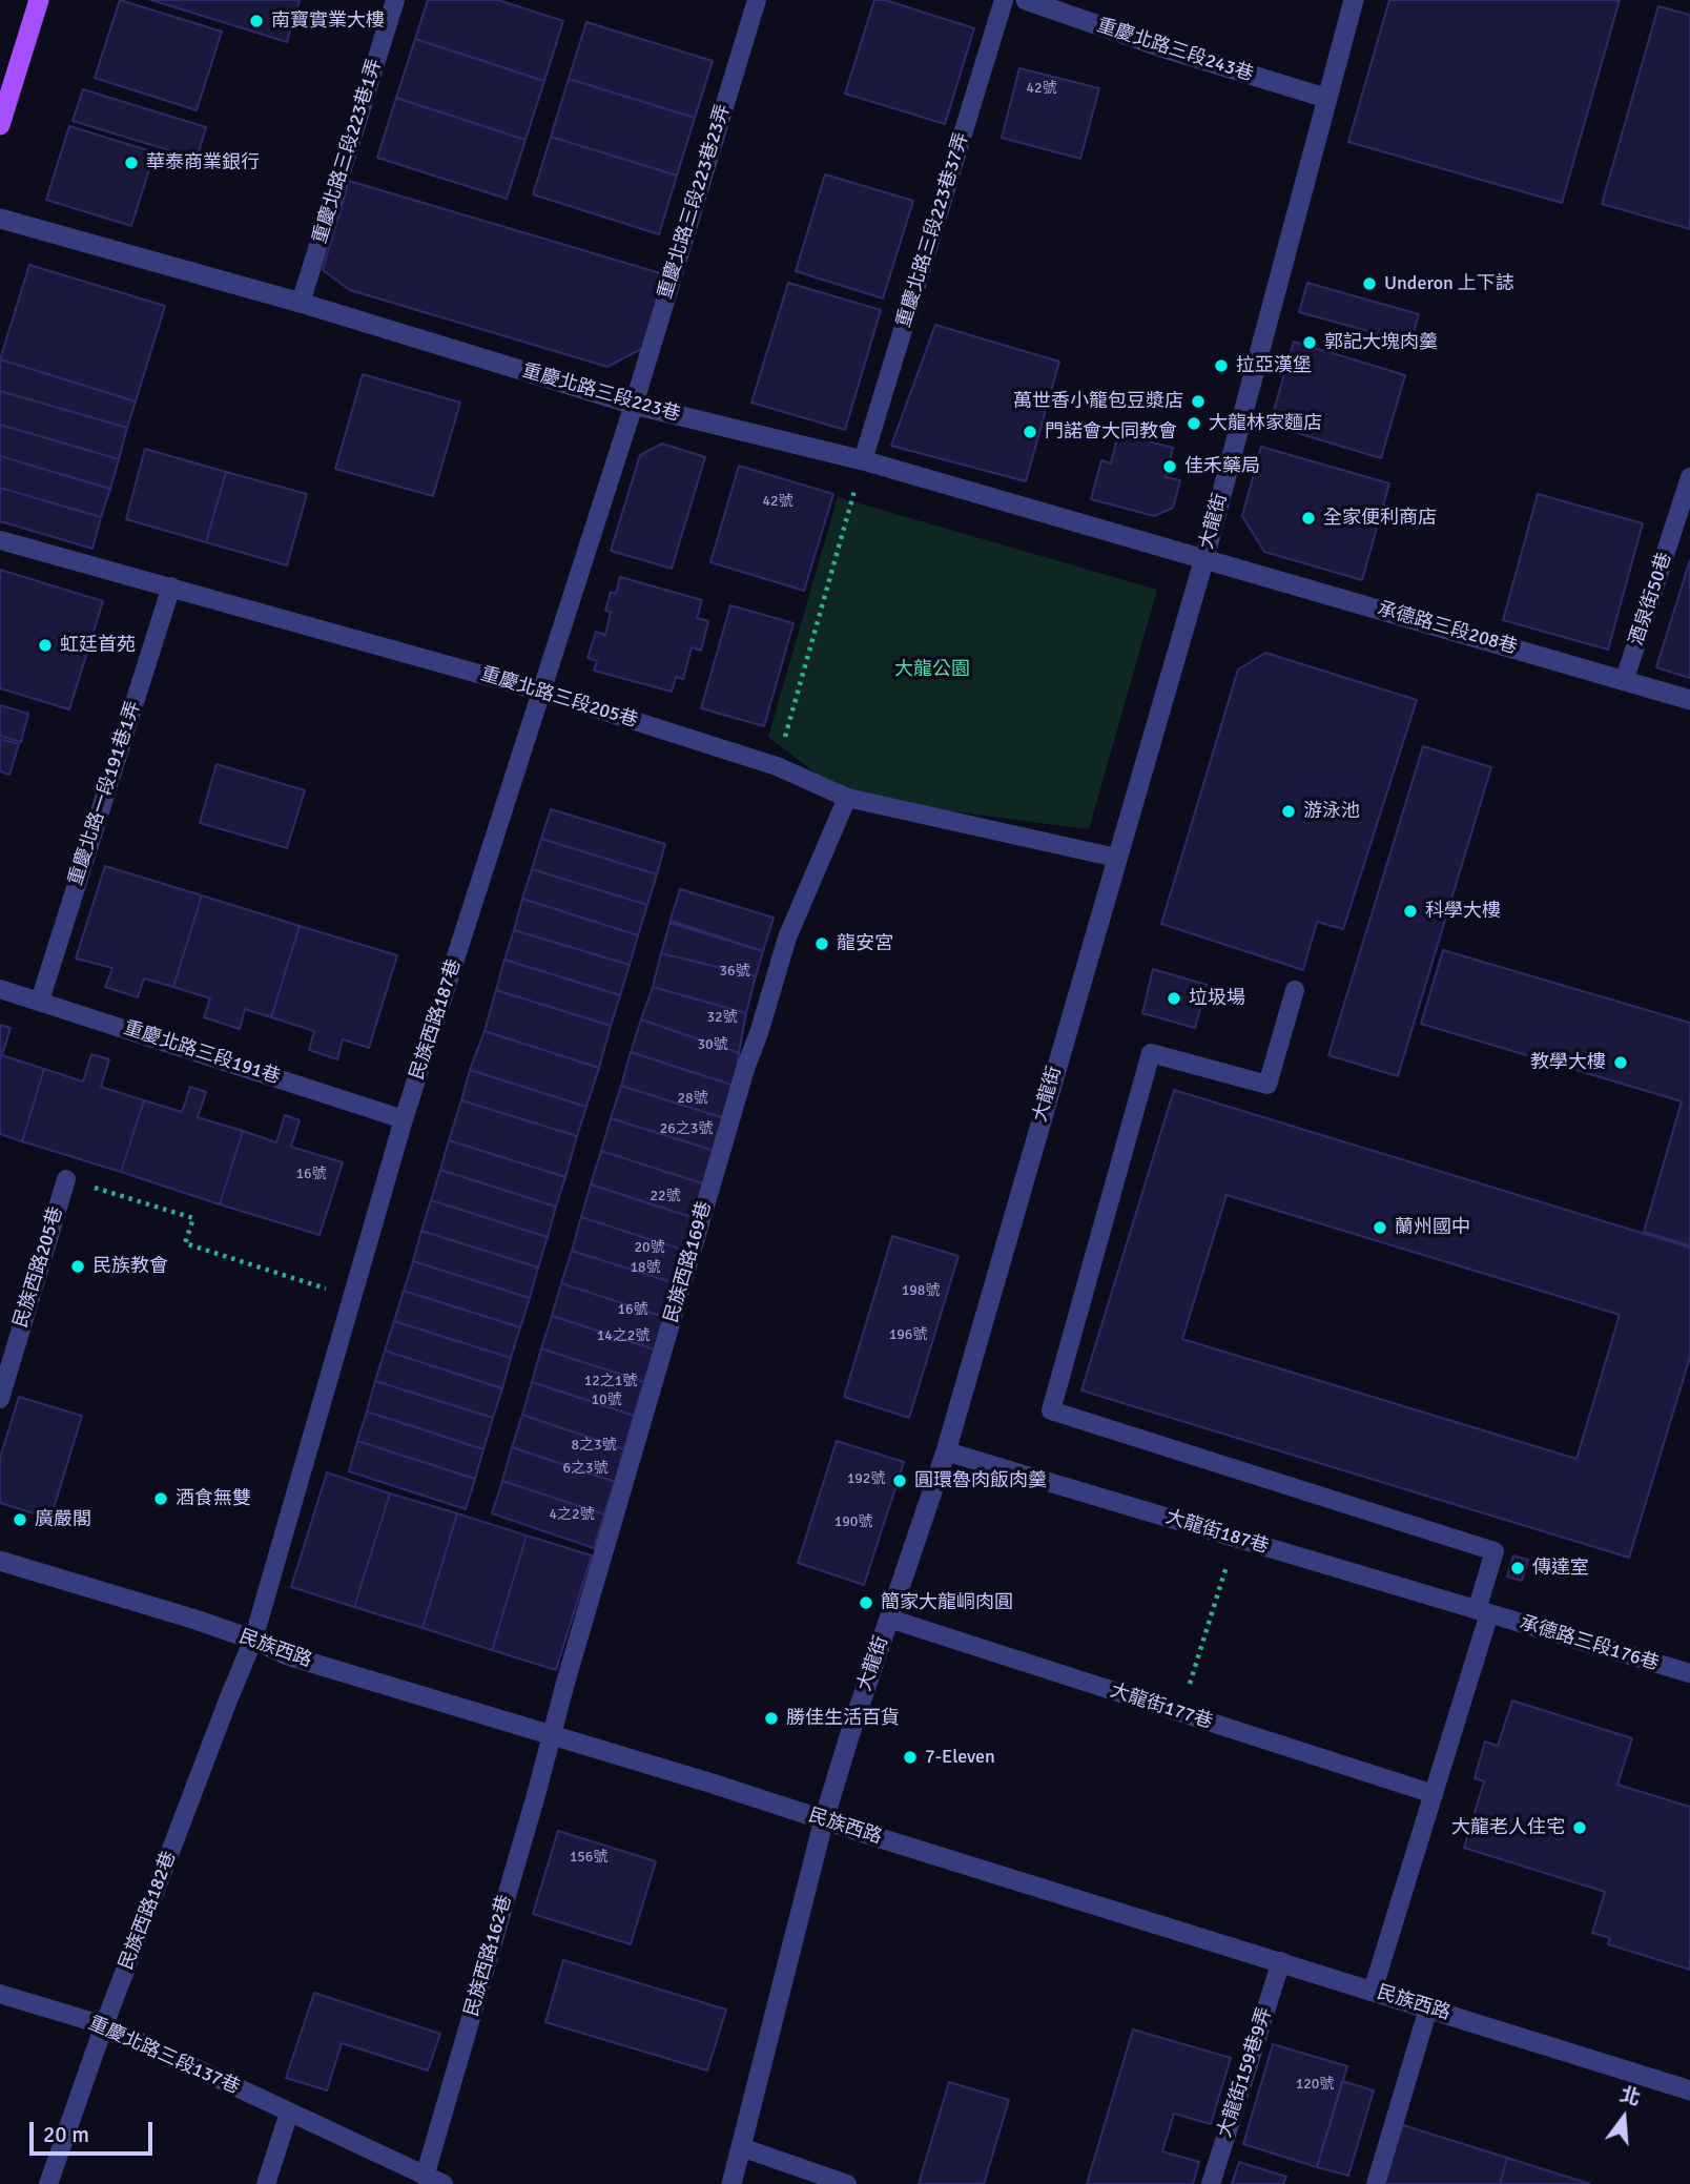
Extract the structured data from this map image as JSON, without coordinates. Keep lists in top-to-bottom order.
{
  "streets": {
    "street": [
      "重慶北路三段243巷",
      "重慶北路三段223巷",
      "大龍街",
      "承德路三段208巷",
      "民族西路"
    ],
    "lane": [
      "重慶北路三段223巷1弄",
      "重慶北路三段223巷23弄",
      "重慶北路三段223巷37弄",
      "酒泉街50巷",
      "重慶北路三段205巷",
      "重慶北路一段191巷1弄",
      "民族西路187巷",
      "重慶北路三段191巷",
      "民族西路169巷",
      "民族西路205巷",
      "大龍街187巷",
      "承德路三段176巷",
      "大龍街177巷",
      "民族西路182巷",
      "民族西路162巷",
      "重慶北路三段137巷",
      "大龍街159巷9弄"
    ]
  },
  "crossings": [
    ["重慶北路三段243巷", "大龍街"],
    ["重慶北路三段223巷1弄", "重慶北路三段223巷"],
    ["重慶北路三段223巷23弄", "重慶北路三段223巷"],
    ["重慶北路三段223巷23弄", "民族西路187巷"],
    ["重慶北路三段223巷37弄", "重慶北路三段223巷"],
    ["重慶北路三段223巷", "大龍街"],
    ["重慶北路三段223巷", "承德路三段208巷"],
    ["重慶北路三段223巷", "民族西路187巷"],
    ["大龍街", "承德路三段208巷"],
    ["大龍街", "重慶北路三段205巷"],
    ["大龍街", "大龍街187巷"],
    ["大龍街", "民族西路"],
    ["大龍街", "大龍街177巷"],
    ["酒泉街50巷", "承德路三段208巷"],
    ["重慶北路三段205巷", "重慶北路一段191巷1弄"],
    ["重慶北路三段205巷", "民族西路187巷"],
    ["重慶北路三段205巷", "民族西路169巷"],
    ["重慶北路一段191巷1弄", "重慶北路三段191巷"],
    ["民族西路187巷", "重慶北路三段191巷"],
    ["民族西路187巷", "民族西路"],
    ["民族西路187巷", "民族西路182巷"],
    ["民族西路169巷", "民族西路"],
    ["民族西路169巷", "民族西路162巷"],
    ["大龍街187巷", "承德路三段176巷"],
    ["民族西路", "民族西路182巷"],
    ["民族西路", "民族西路162巷"],
    ["民族西路", "大龍街159巷9弄"],
    ["民族西路182巷", "重慶北路三段137巷"],
    ["民族西路162巷", "重慶北路三段137巷"]
  ],
  "parks": ["大龍公園"],
  "places": [
    "南寶實業大樓",
    "華泰商業銀行",
    "Underon 上下誌",
    "郭記大塊肉羹",
    "拉亞漢堡",
    "萬世香小籠包豆漿店",
    "大龍林家麵店",
    "門諾會大同教會",
    "佳禾藥局",
    "全家便利商店",
    "虹廷首苑",
    "游泳池",
    "科學大樓",
    "龍安宮",
    "垃圾場",
    "教學大樓",
    "蘭州國中",
    "民族教會",
    "圓環魯肉飯肉羹",
    "酒食無雙",
    "廣嚴閣",
    "傳達室",
    "簡家大龍峒肉圓",
    "勝佳生活百貨",
    "7-Eleven",
    "大龍老人住宅"
  ],
  "house_numbers": [
    "42號",
    "42號",
    "36號",
    "32號",
    "30號",
    "28號",
    "26之3號",
    "16號",
    "22號",
    "20號",
    "18號",
    "198號",
    "16號",
    "196號",
    "14之2號",
    "12之1號",
    "10號",
    "8之3號",
    "6之3號",
    "192號",
    "4之2號",
    "190號",
    "156號",
    "120號"
  ],
  "scale_bar": "20 m",
  "north": "top"
}
